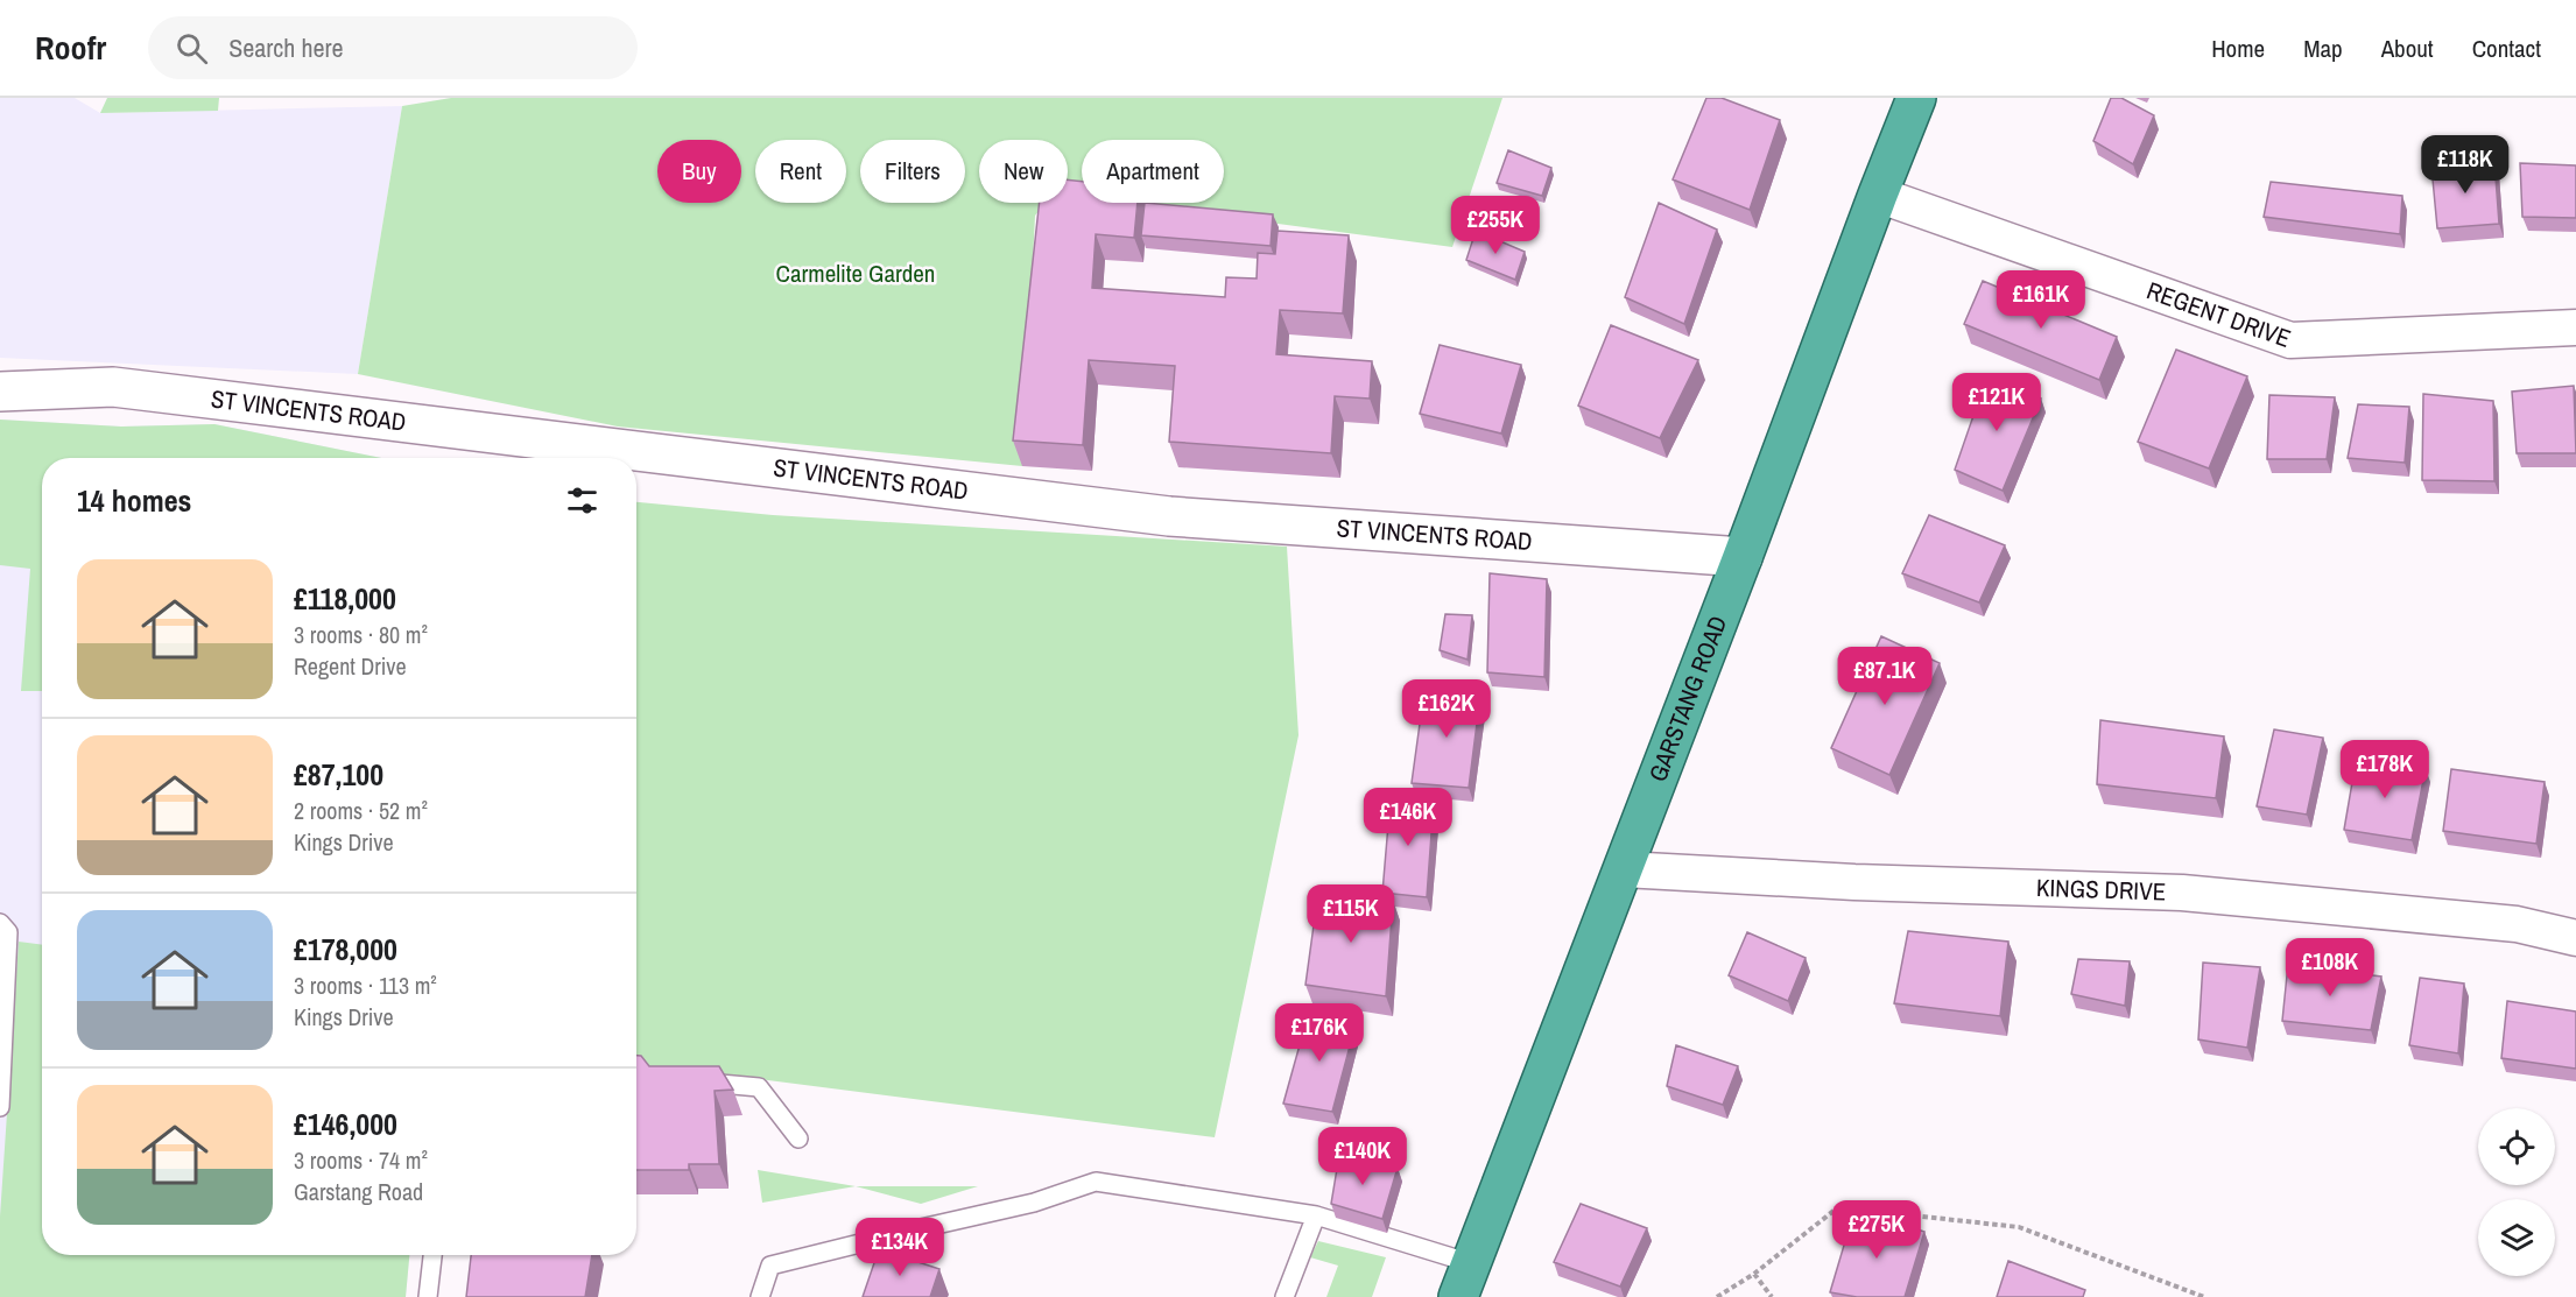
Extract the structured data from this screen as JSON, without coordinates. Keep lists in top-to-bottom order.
{
  "streets": {
    "highway": ["GARSTANG ROAD"],
    "street": ["REGENT DRIVE", "ST VINCENTS ROAD", "KINGS DRIVE"]
  },
  "crossings": [
    ["REGENT DRIVE", "GARSTANG ROAD"],
    ["ST VINCENTS ROAD", "GARSTANG ROAD"],
    ["GARSTANG ROAD", "KINGS DRIVE"]
  ],
  "parks": ["Carmelite Garden"],
  "page": {
    "header": "Roofr",
    "search": "Search here",
    "nav": [
      "Home",
      "Map",
      "About",
      "Contact"
    ],
    "price": [
      "£118K",
      "£255K",
      "£161K",
      "£121K",
      "£87.1K",
      "£162K",
      "£178K",
      "£146K",
      "£115K",
      "£108K",
      "£176K",
      "£140K",
      "£275K",
      "£134K"
    ],
    "chip": [
      "Buy",
      "Rent",
      "Filters",
      "New",
      "Apartment"
    ],
    "heading": "14 homes",
    "list": [
      {
        "name": "£118,000",
        "note": "3 rooms · 80 m² · Regent Drive"
      },
      {
        "name": "£87,100",
        "note": "2 rooms · 52 m² · Kings Drive"
      },
      {
        "name": "£178,000",
        "note": "3 rooms · 113 m² · Kings Drive"
      },
      {
        "name": "£146,000",
        "note": "3 rooms · 74 m² · Garstang Road"
      }
    ]
  }
}
